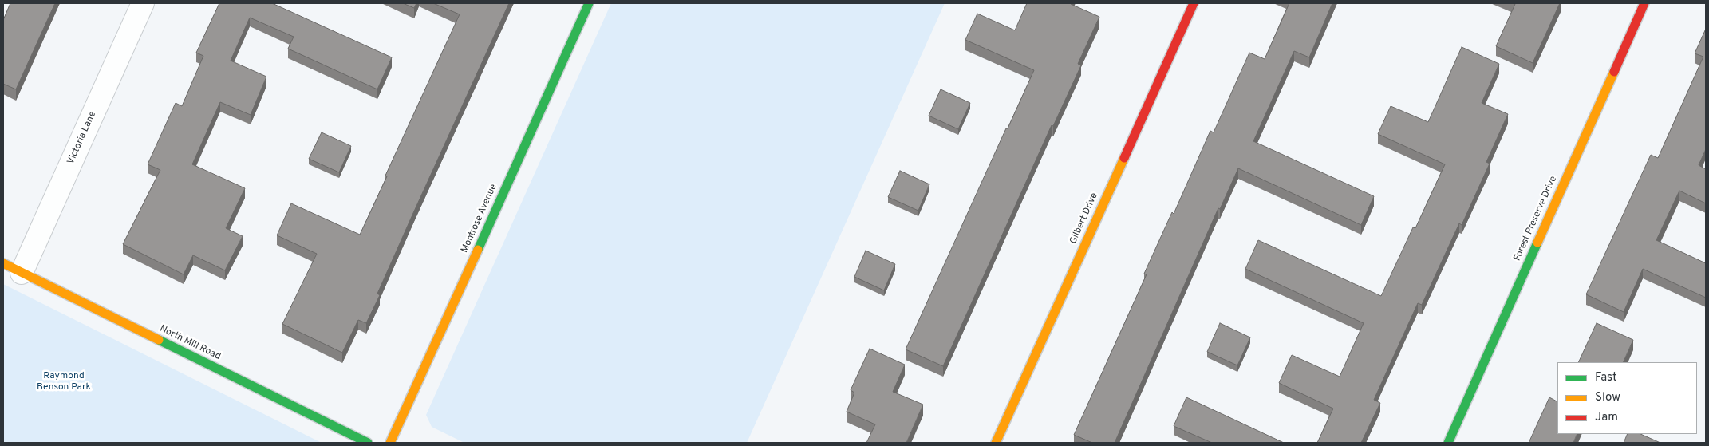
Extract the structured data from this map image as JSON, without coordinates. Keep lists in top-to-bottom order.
{
  "streets": {
    "street": [
      "Victoria Lane",
      "Montrose Avenue",
      "Gilbert Drive",
      "Forest Preserve Drive",
      "North Mill Road"
    ]
  },
  "crossings": [
    ["Victoria Lane", "North Mill Road"]
  ],
  "parks": ["Raymond Benson Park"],
  "legend": ["Fast", "Slow", "Jam"]
}
